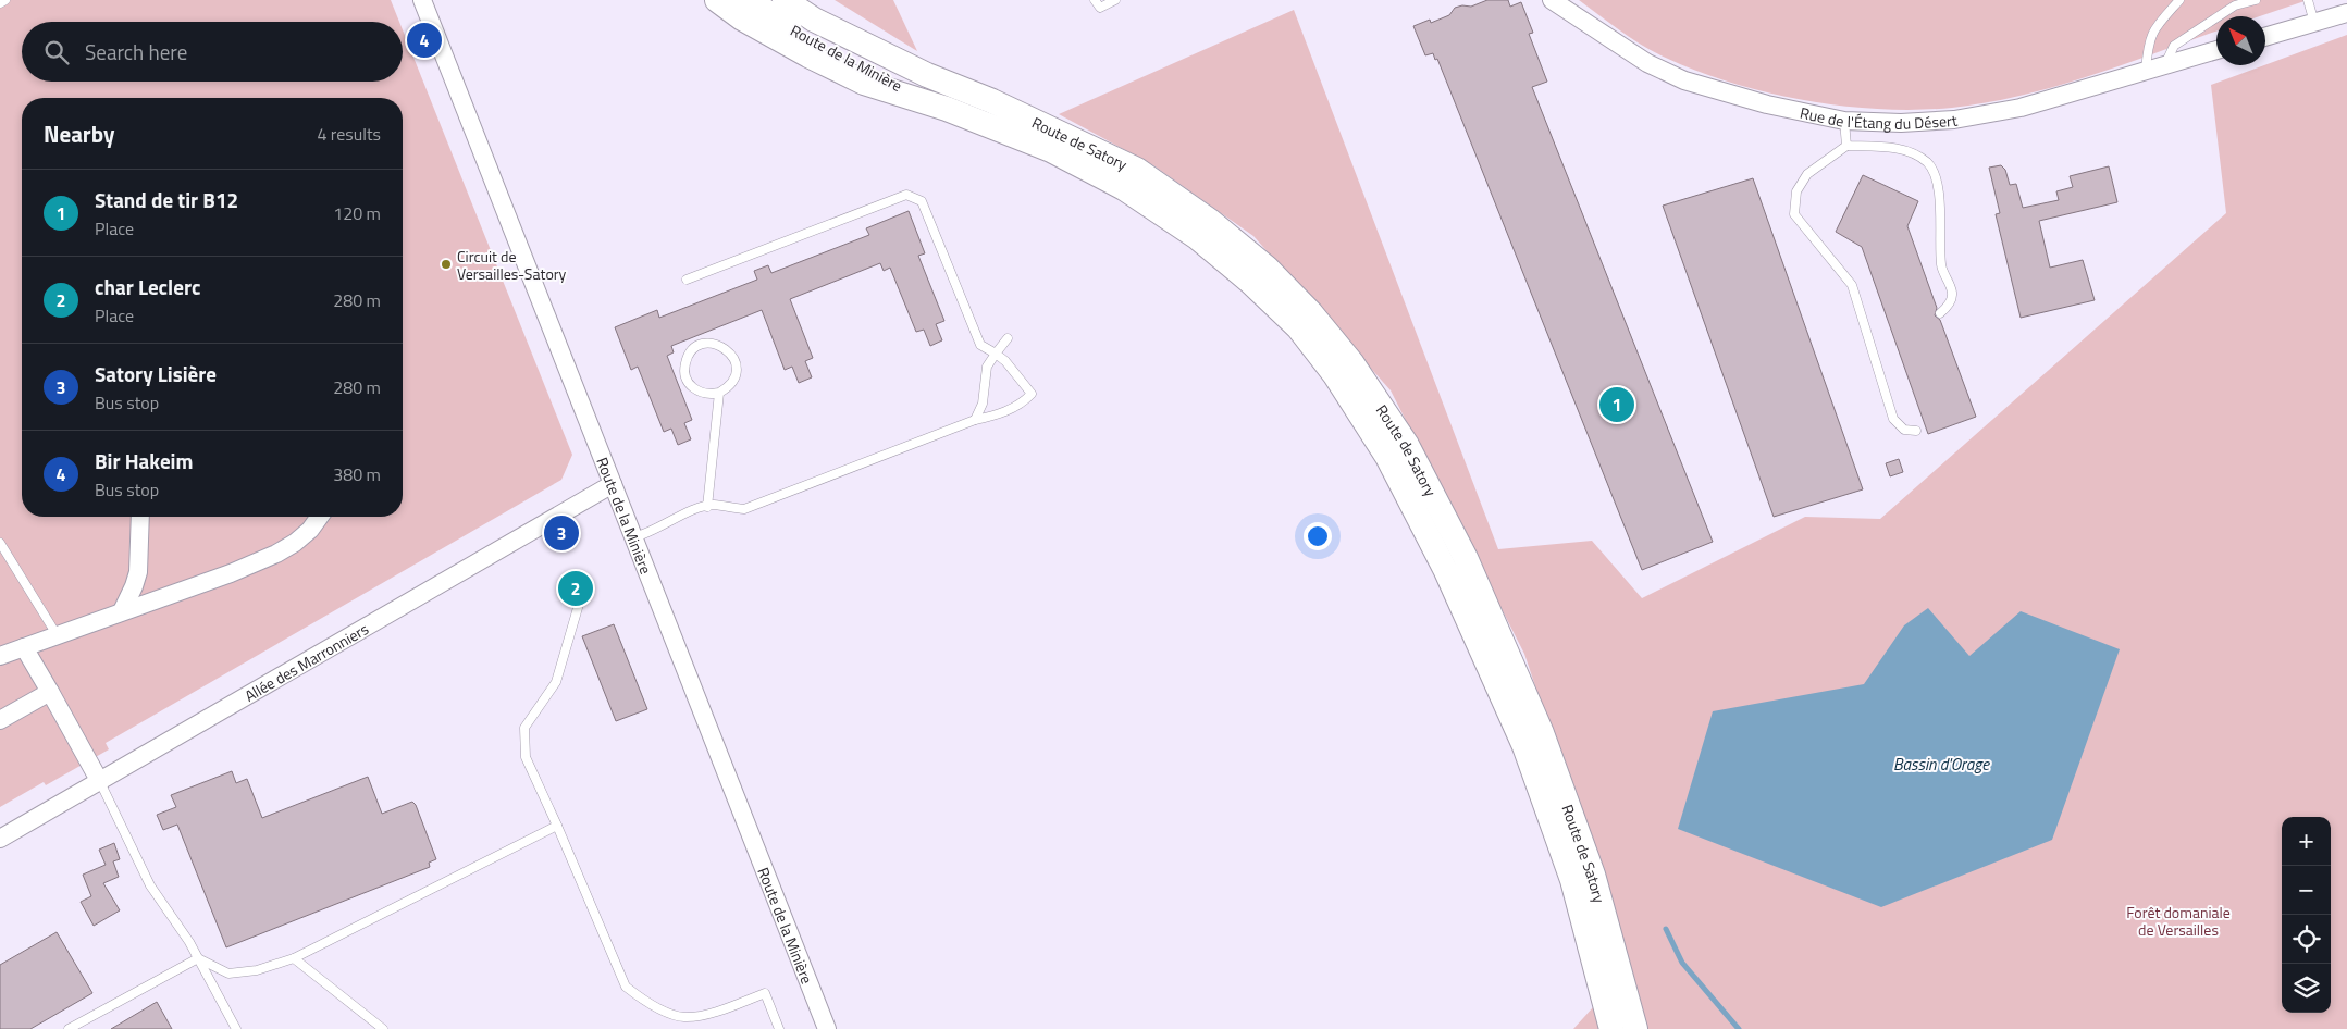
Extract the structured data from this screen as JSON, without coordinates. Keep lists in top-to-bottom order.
{
  "streets": {
    "main road": ["Route de la Minière", "Route de Satory"],
    "street": ["Rue de l'Étang du Désert", "Allée des Marronniers"]
  },
  "crossings": [
    ["Route de la Minière", "Route de Satory"],
    ["Route de la Minière", "Allée des Marronniers"]
  ],
  "water": ["Bassin d'Orage"],
  "parks": ["Forêt domaniale de Versailles"],
  "places": ["Circuit de Versailles-Satory"],
  "north": "top left",
  "page": {
    "pins": [
      "4",
      "1",
      "3",
      "2"
    ],
    "search": "Search here",
    "heading": ["Nearby", "4 results"],
    "list": [
      {
        "mark": "1",
        "name": "Stand de tir B12",
        "note": "Place",
        "value": "120 m"
      },
      {
        "mark": "2",
        "name": "char Leclerc",
        "note": "Place",
        "value": "280 m"
      },
      {
        "mark": "3",
        "name": "Satory Lisière",
        "note": "Bus stop",
        "value": "280 m"
      },
      {
        "mark": "4",
        "name": "Bir Hakeim",
        "note": "Bus stop",
        "value": "380 m"
      }
    ],
    "map_buttons": ["+", "−"]
  }
}
